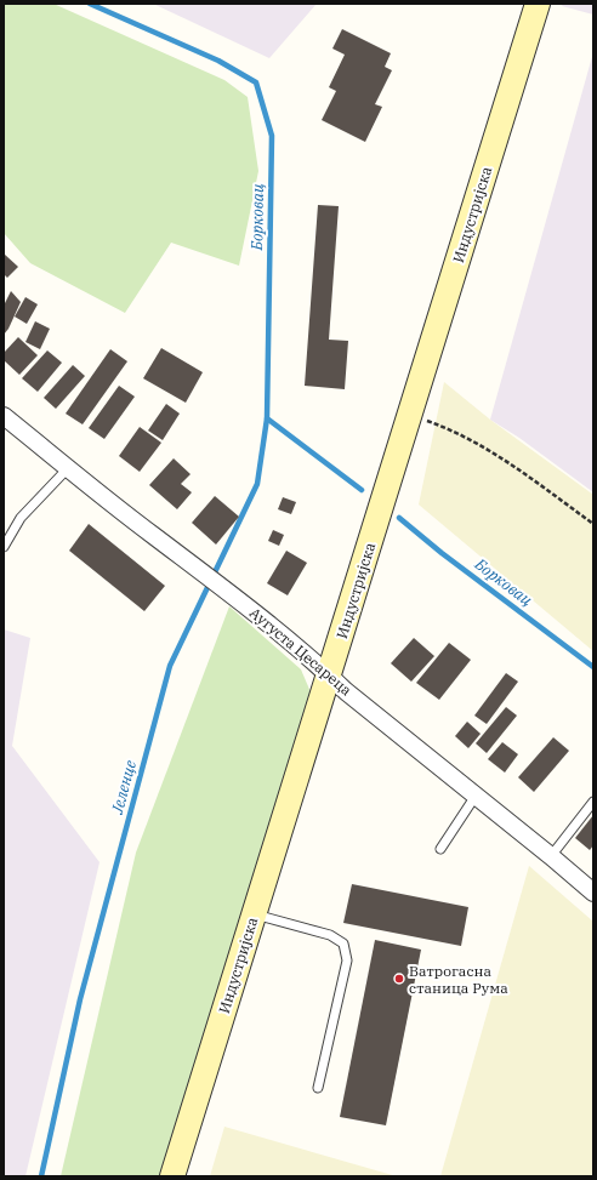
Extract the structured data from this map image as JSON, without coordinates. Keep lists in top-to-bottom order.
{
  "streets": {
    "main road": ["Индустријска"],
    "street": ["Аугуста Цесареца"]
  },
  "crossings": [
    ["Индустријска", "Аугуста Цесареца"]
  ],
  "water": ["Борковац", "Јеленце"],
  "places": ["Ватрогасна станица Рума"]
}
